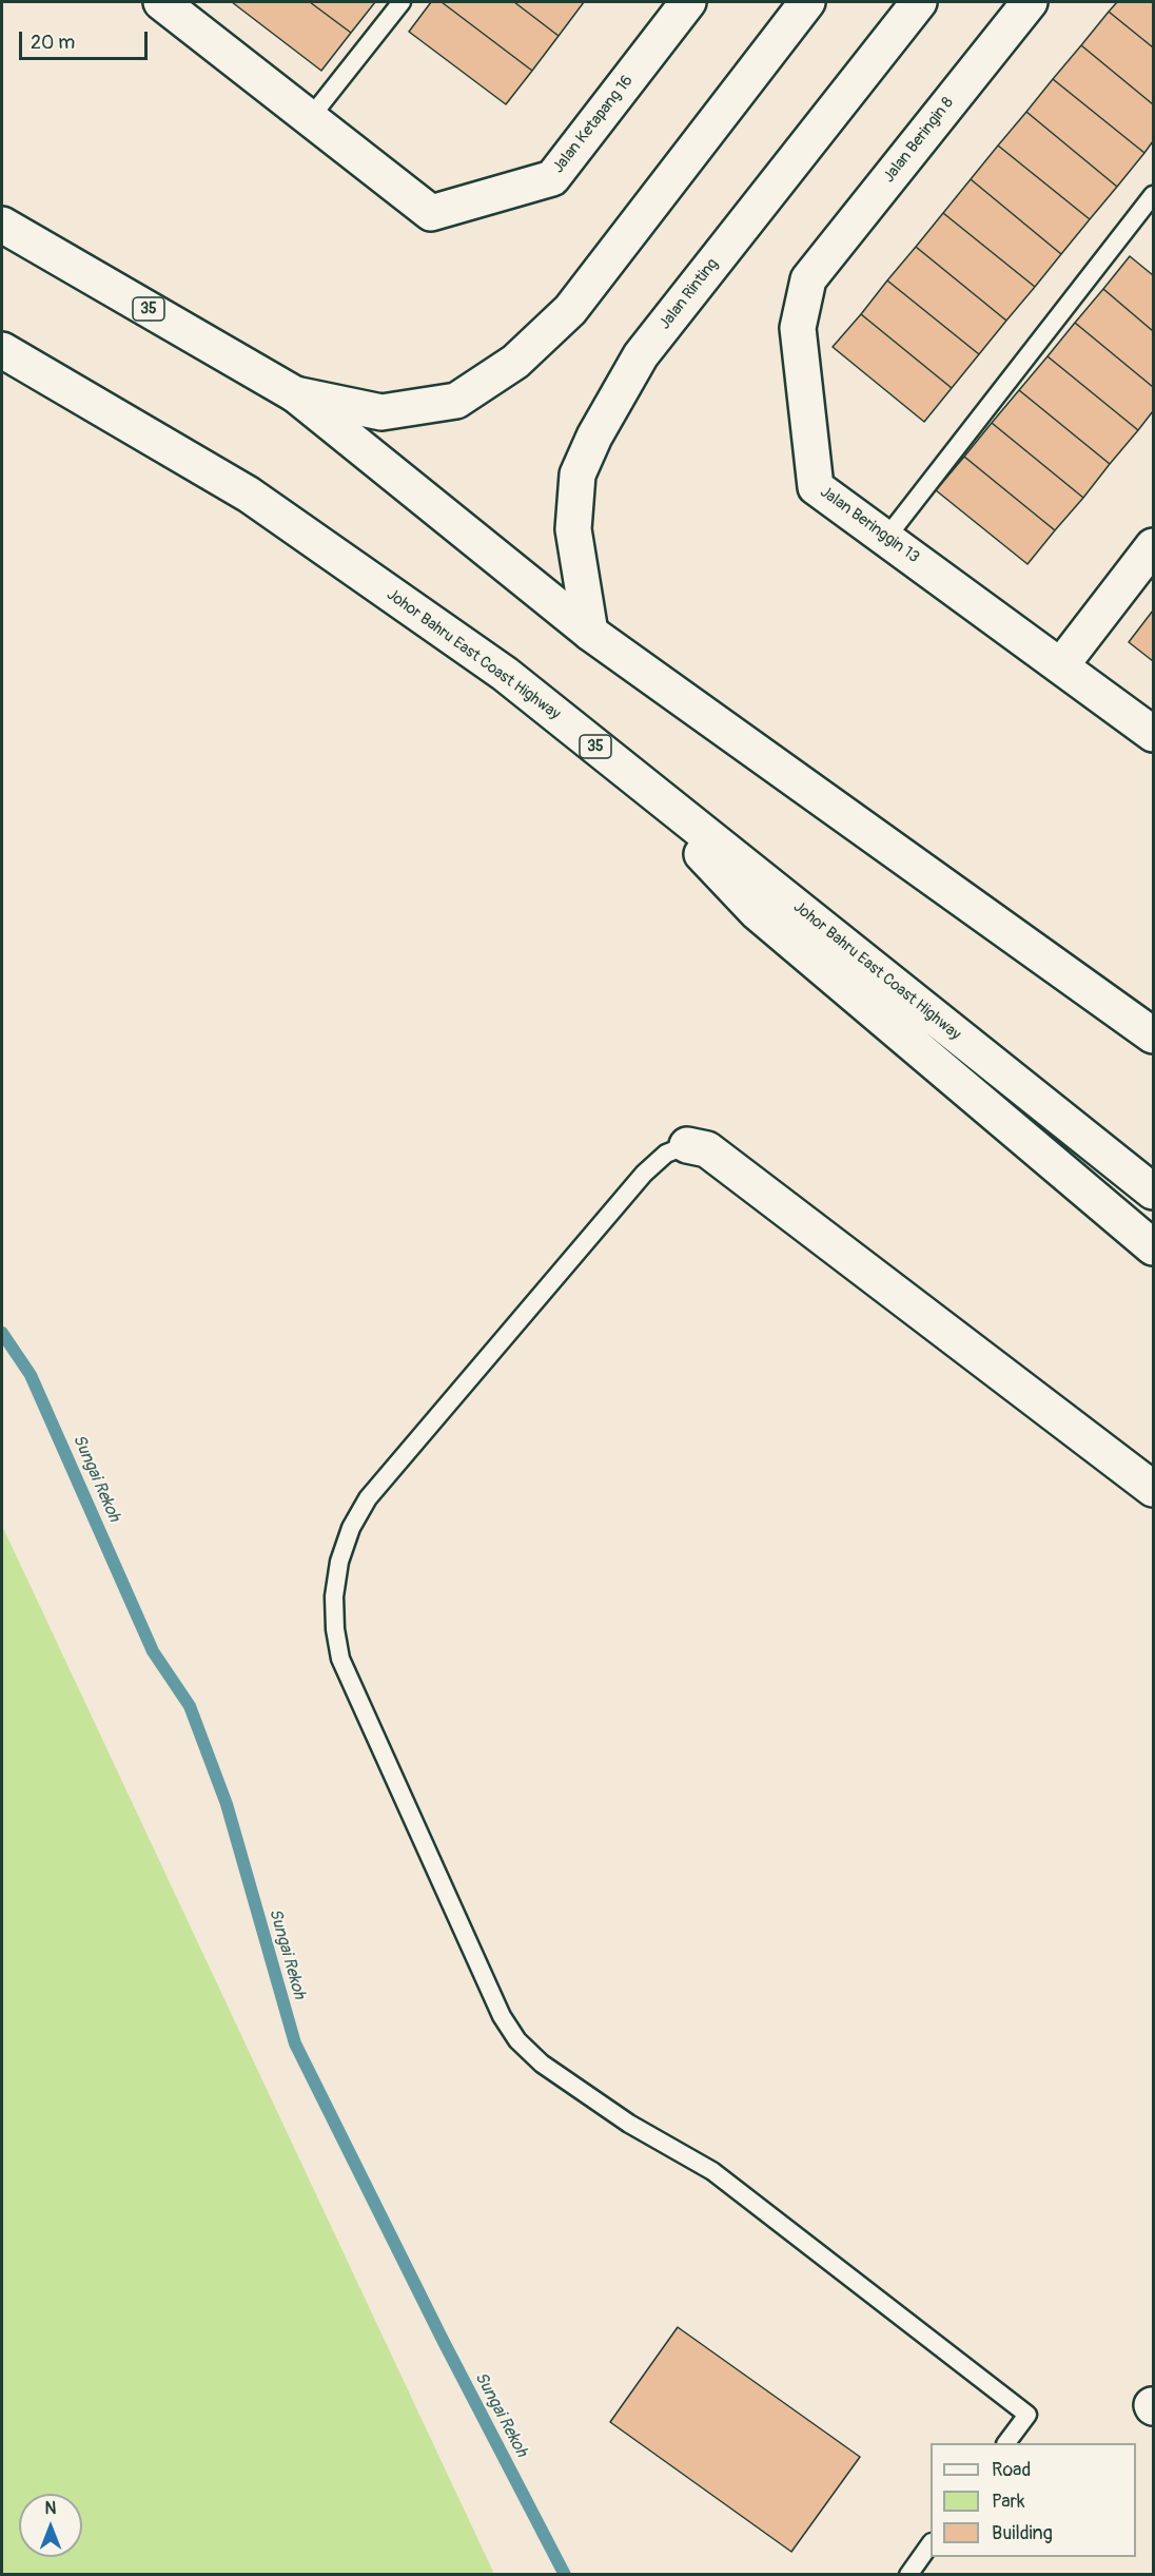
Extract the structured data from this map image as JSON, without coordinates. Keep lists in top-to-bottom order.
{
  "streets": {
    "main road": [
      "Jalan Ketapang 16",
      "Jalan Beringin 8",
      "Jalan Rinting",
      "35",
      "Jalan Beringgin 13",
      "Johor Bahru East Coast Highway"
    ]
  },
  "crossings": [
    ["Jalan Beringin 8", "Jalan Beringgin 13"],
    ["Jalan Rinting", "35"]
  ],
  "water": ["Sungai Rekoh"],
  "legend": ["Road", "Park", "Building"],
  "scale_bar": "20 m",
  "north": "top"
}
